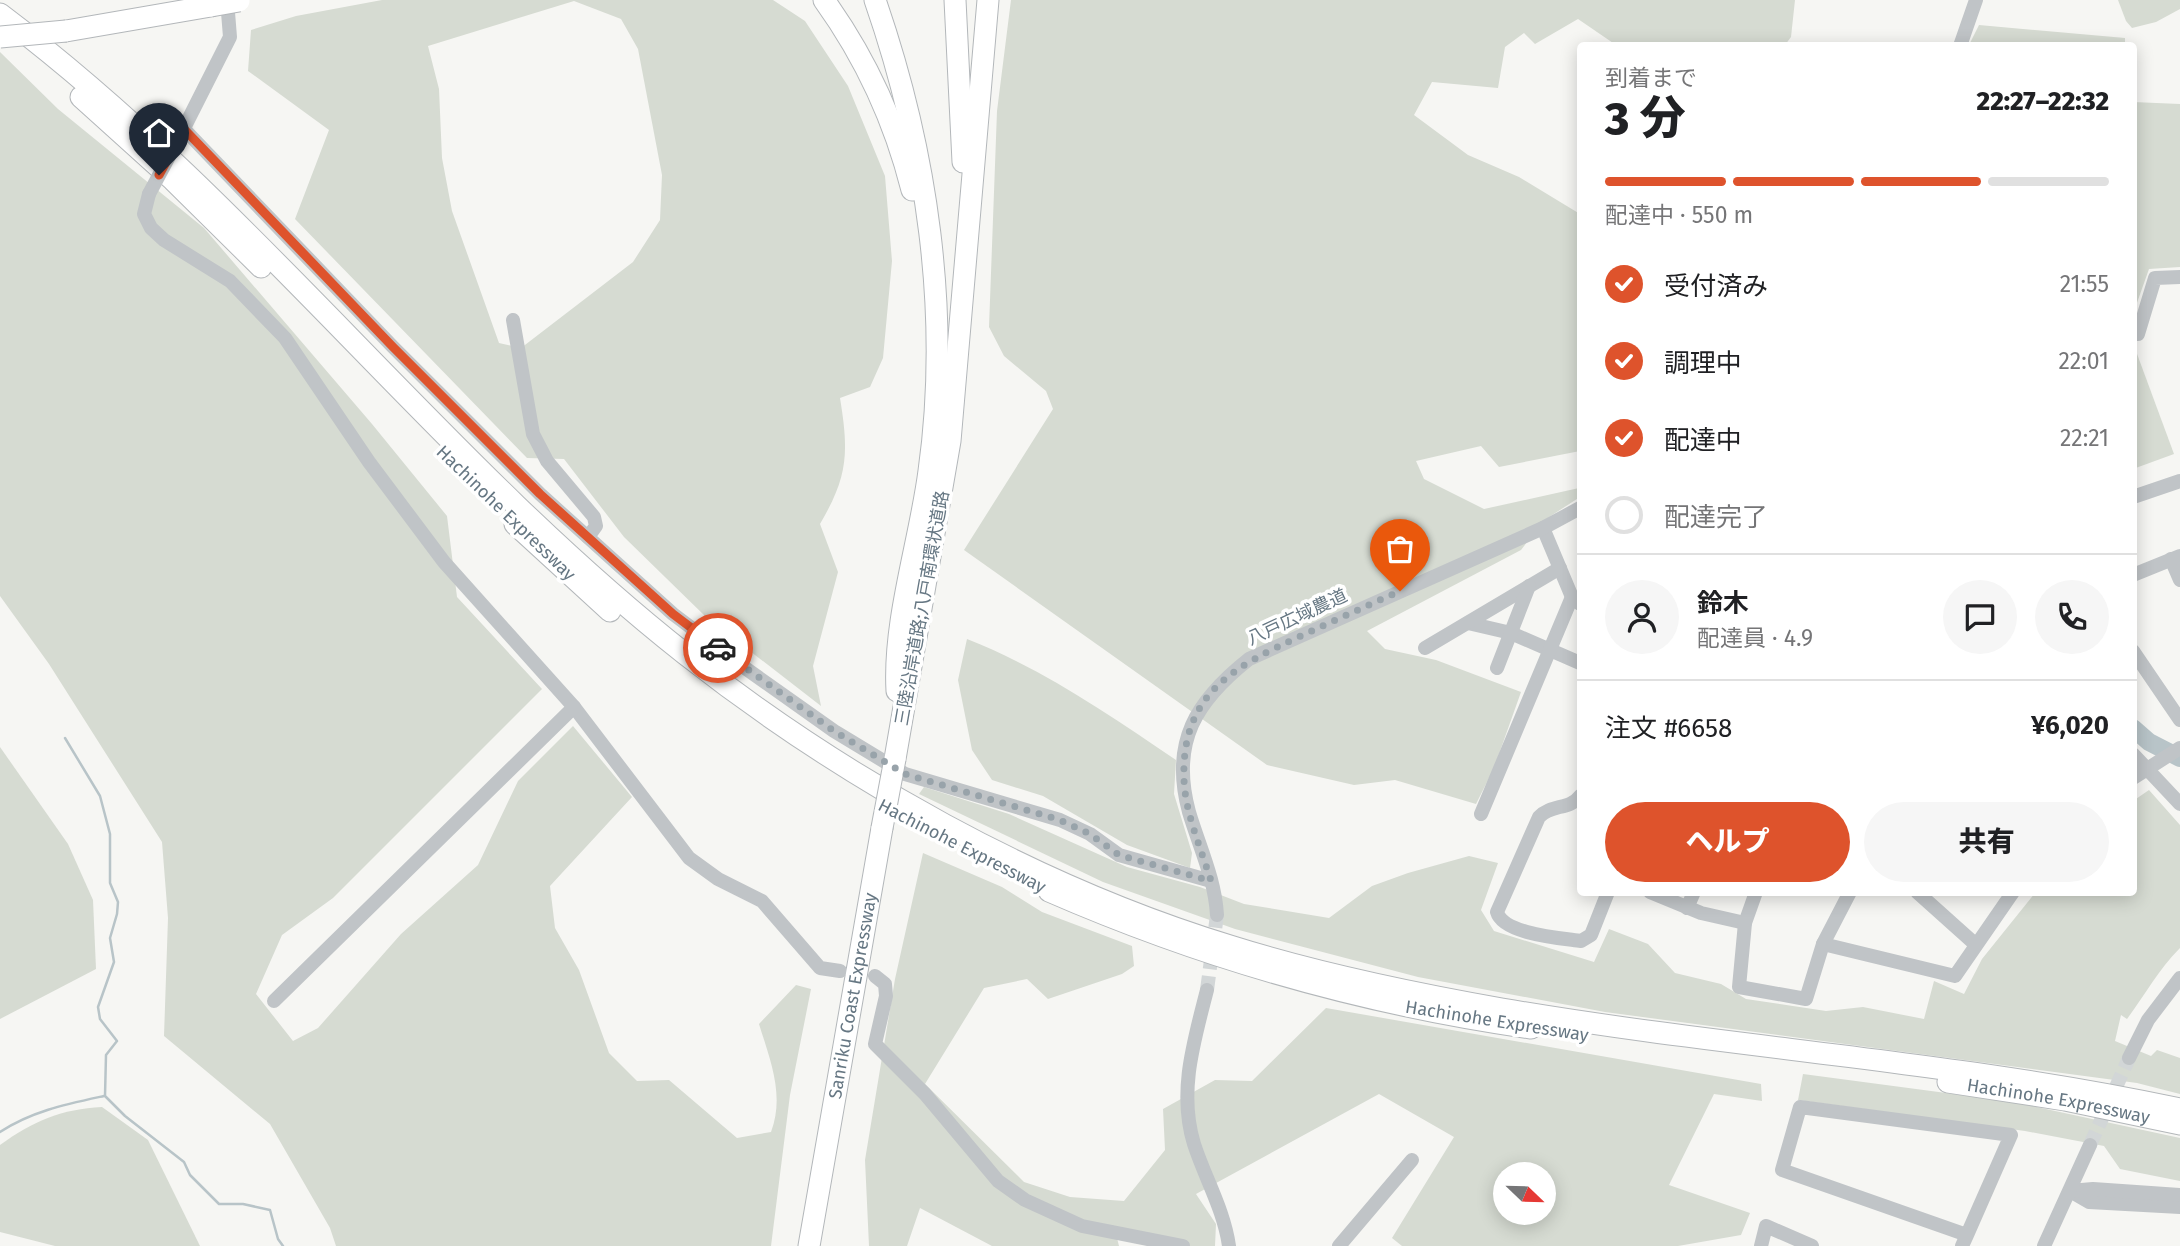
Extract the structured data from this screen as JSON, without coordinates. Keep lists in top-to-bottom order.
{
  "streets": {
    "highway": ["Hachinohe Expressway", "三陸沿岸道路;八戸南環状道路", "Sanriku Coast Expressway"],
    "street": ["八戸広域農道"]
  },
  "crossings": [
    ["三陸沿岸道路;八戸南環状道路", "Sanriku Coast Expressway"]
  ],
  "north": "bottom right",
  "page": {
    "heading": ["3 分", "到着まで", "22:27–22:32"],
    "panel": [
      "鈴木",
      "配達員 · 4.9",
      "注文 #6658",
      "¥6,020"
    ],
    "bar": "配達中 · 550 m",
    "list": [
      ["受付済み", "21:55"],
      ["調理中", "22:01"],
      ["配達中", "22:21"],
      "配達完了"
    ],
    "buttons": ["ヘルプ", "共有"]
  }
}
